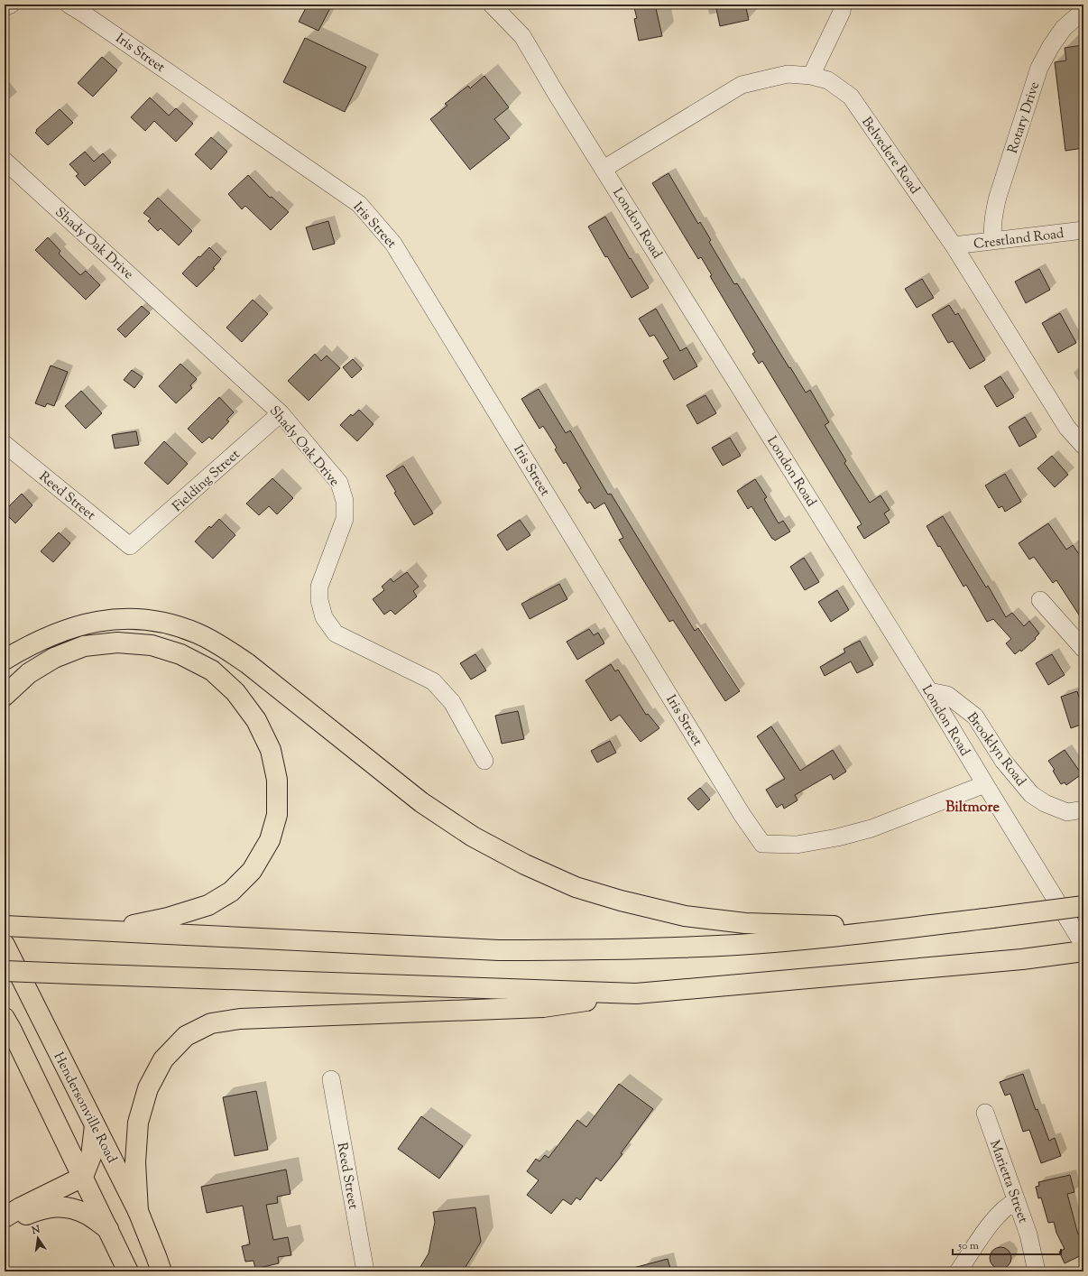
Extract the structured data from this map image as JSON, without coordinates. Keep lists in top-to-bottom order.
{
  "streets": {
    "main road": ["Hendersonville Road"],
    "street": [
      "Iris Street",
      "Rotary Drive",
      "Belvedere Road",
      "London Road",
      "Crestland Road",
      "Shady Oak Drive",
      "Fielding Street",
      "Reed Street",
      "Brooklyn Road",
      "Marietta Street"
    ]
  },
  "crossings": [
    ["Iris Street", "London Road"],
    ["Rotary Drive", "Crestland Road"],
    ["Belvedere Road", "London Road"],
    ["Belvedere Road", "Crestland Road"],
    ["London Road", "Brooklyn Road"],
    ["Shady Oak Drive", "Fielding Street"],
    ["Fielding Street", "Reed Street"]
  ],
  "districts": ["Biltmore"],
  "scale_bar": "50 m",
  "north": "top"
}
